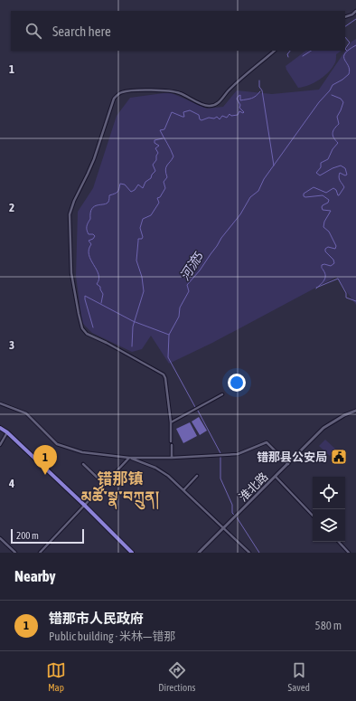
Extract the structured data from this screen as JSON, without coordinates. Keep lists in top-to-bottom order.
{
  "streets": {
    "street": ["淮北路"]
  },
  "districts": ["错那镇 མཚོ་སྣ་བཀྲུན།"],
  "water": ["河流5"],
  "places": {
    "public building": ["错那县公安局"]
  },
  "scale_bar": "200 m",
  "page": {
    "search": "Search here",
    "pins": "1",
    "scale": "200 m",
    "heading": "Nearby",
    "list": [
      {
        "mark": "1",
        "name": "错那市人民政府",
        "note": "Public building · 米林—错那",
        "value": "580 m"
      }
    ],
    "nav": ["Map", "Directions", "Saved"]
  },
  "grid": {
    "rows": [
      "1",
      "2",
      "3",
      "4"
    ]
  }
}
